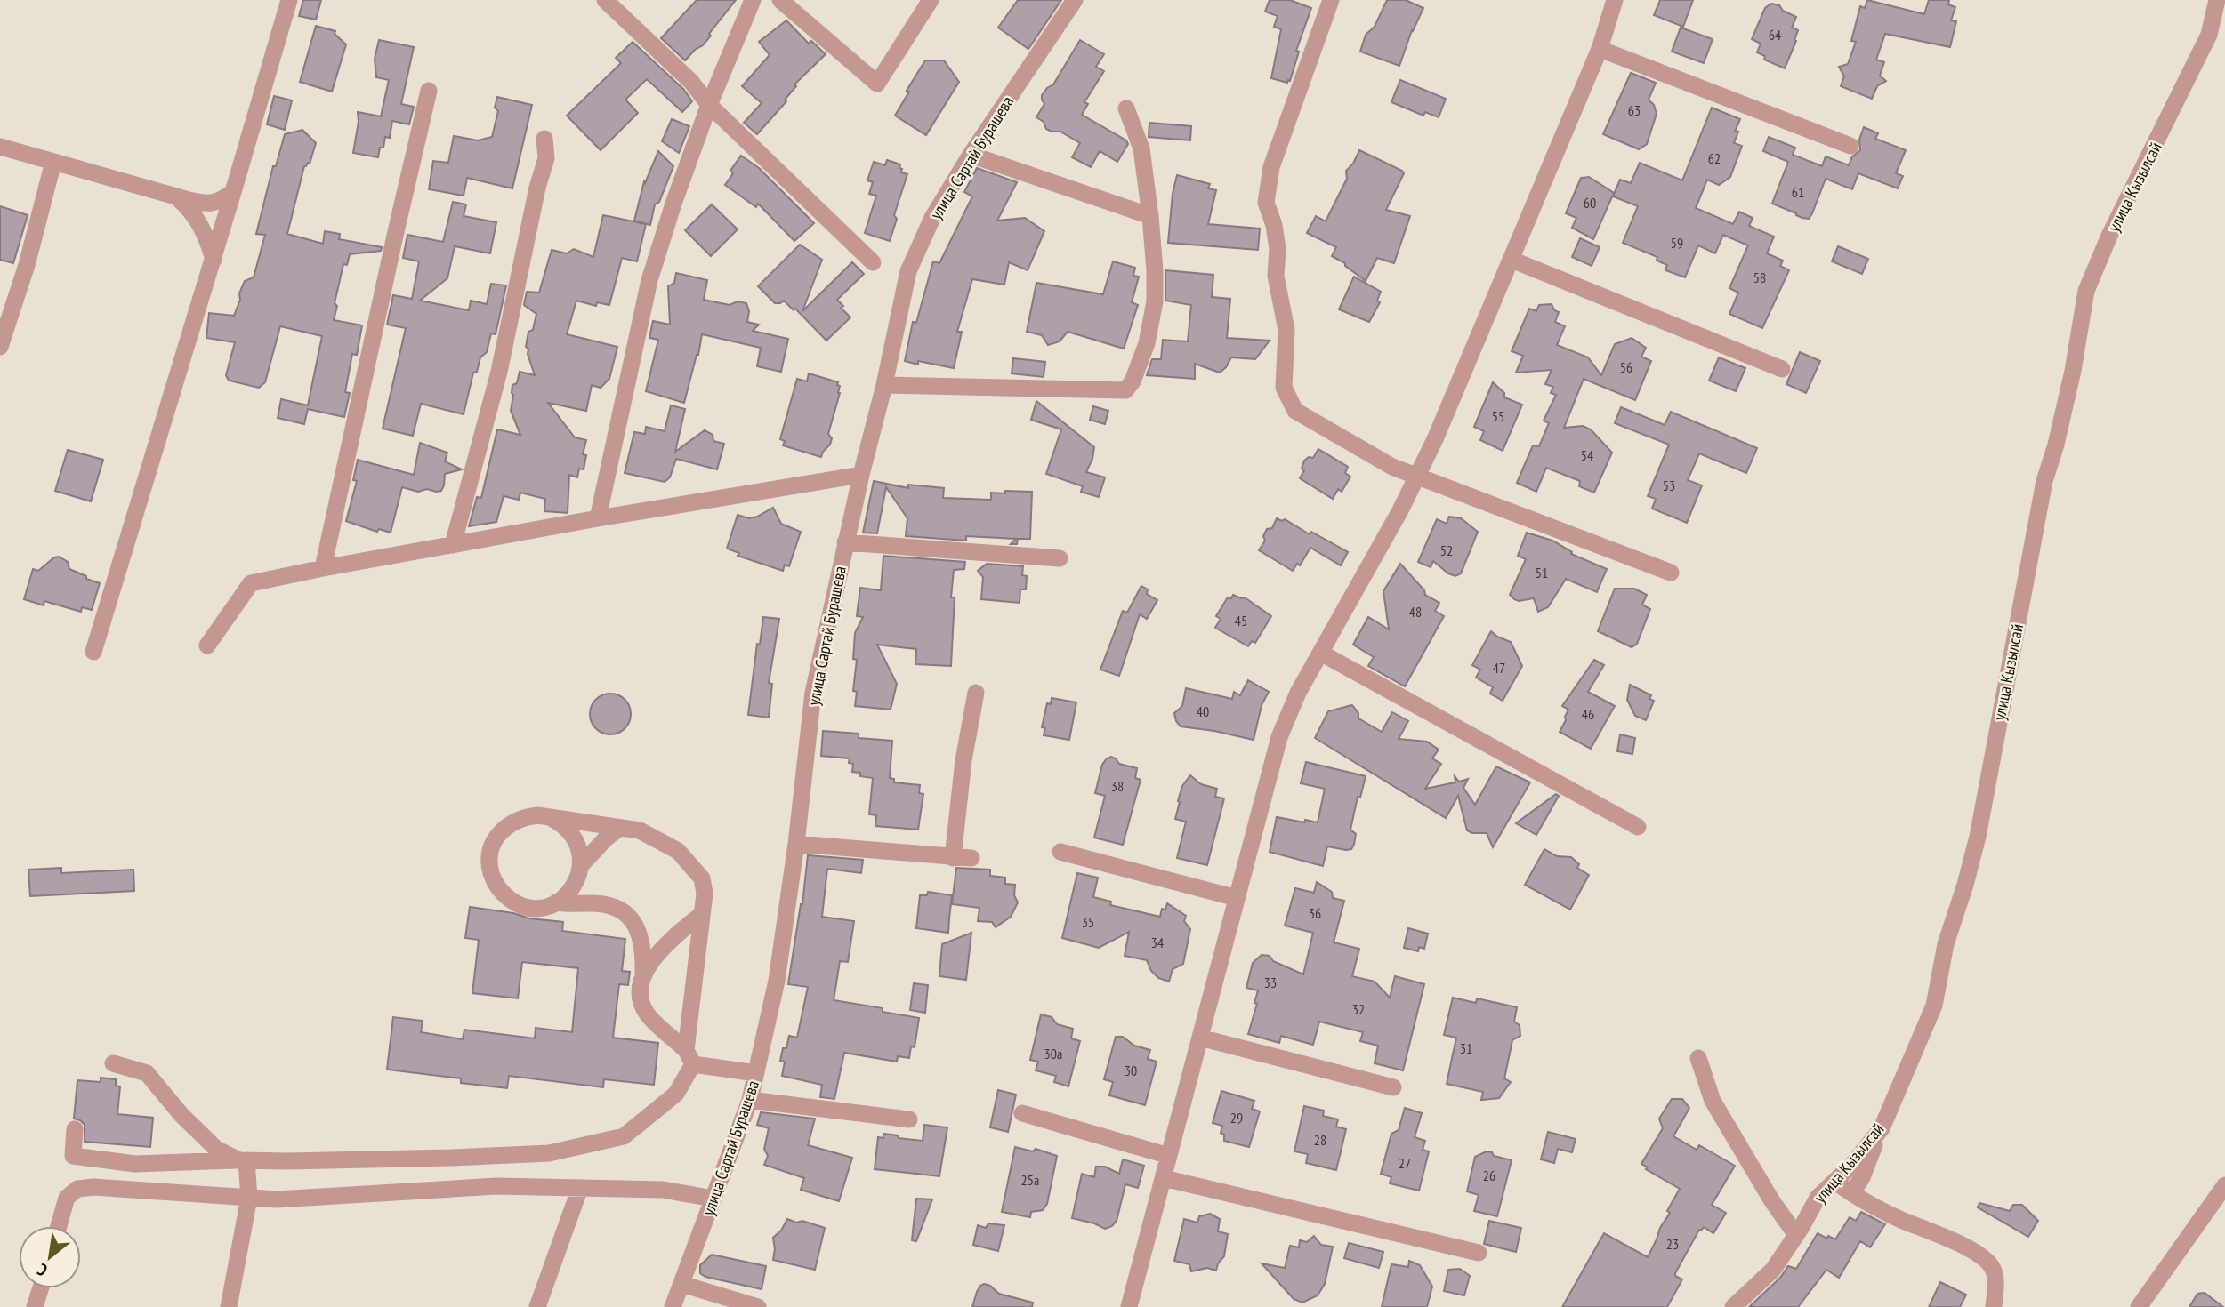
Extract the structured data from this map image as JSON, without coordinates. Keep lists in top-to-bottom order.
{
  "streets": {
    "street": ["улица Сартай Бурашева", "улица Кызылсай"]
  },
  "house_numbers": [
    "64",
    "63",
    "62",
    "61",
    "60",
    "59",
    "58",
    "56",
    "55",
    "54",
    "53",
    "52",
    "51",
    "48",
    "45",
    "47",
    "40",
    "46",
    "38",
    "36",
    "35",
    "34",
    "33",
    "32",
    "31",
    "30а",
    "30",
    "29",
    "28",
    "27",
    "26",
    "25а",
    "23"
  ],
  "north": "bottom left"
}
